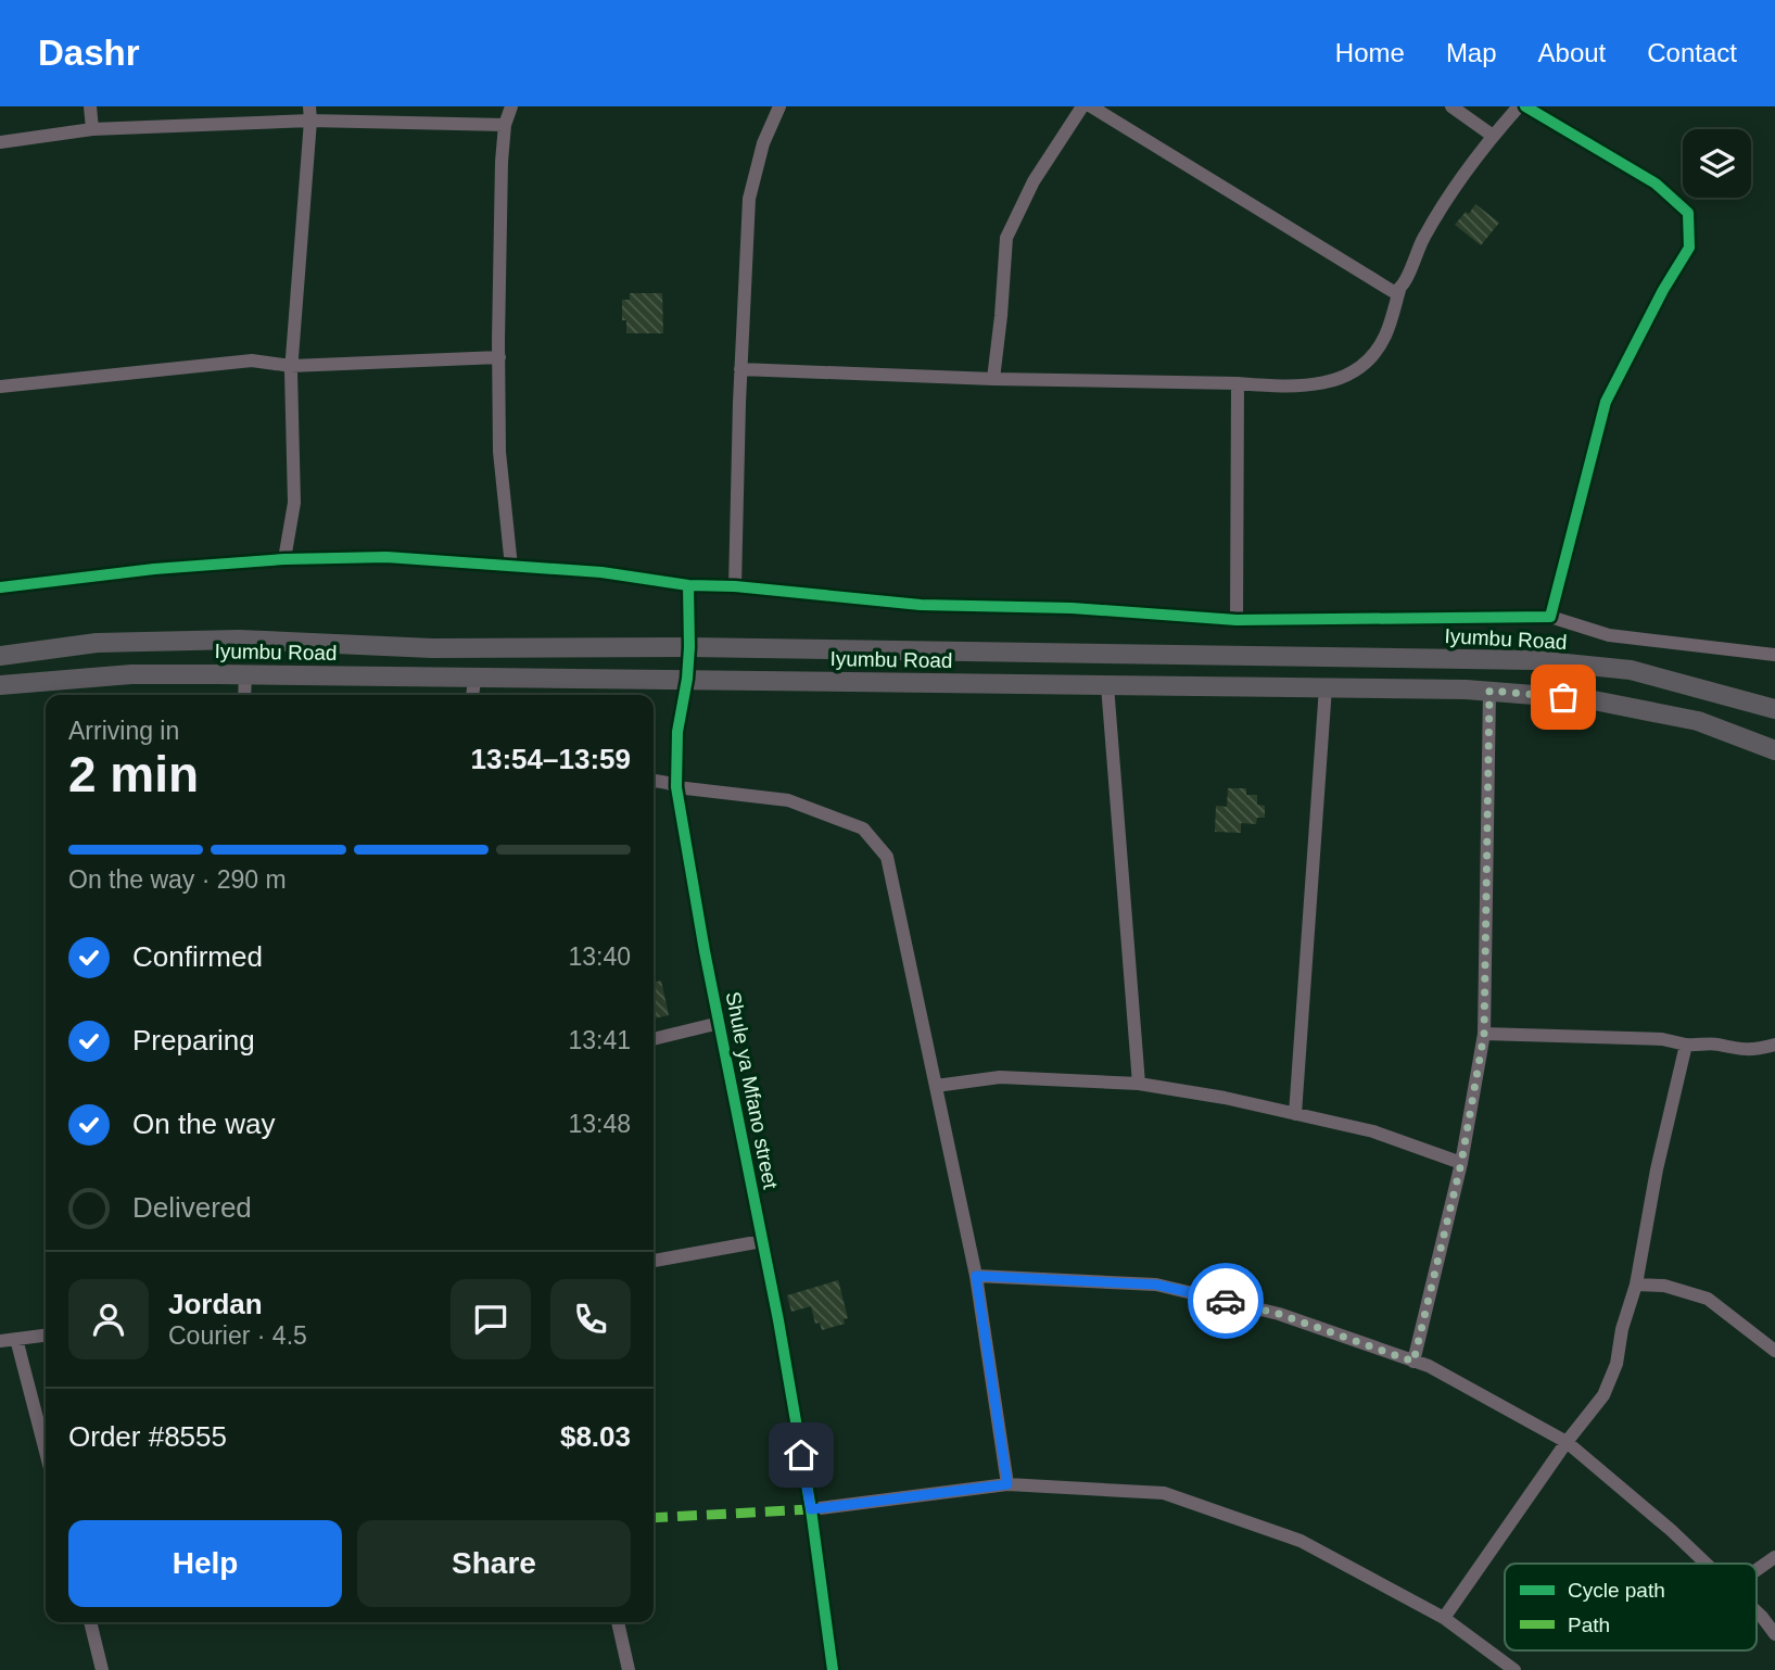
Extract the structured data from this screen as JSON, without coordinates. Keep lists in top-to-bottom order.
{
  "streets": {
    "main road": ["Iyumbu Road"],
    "street": ["Shule ya Mfano street"]
  },
  "crossings": [
    ["Iyumbu Road", "Shule ya Mfano street"]
  ],
  "legend": ["Cycle path", "Path"],
  "page": {
    "header": "Dashr",
    "nav": [
      "Home",
      "Map",
      "About",
      "Contact"
    ],
    "heading": ["2 min", "Arriving in", "13:54–13:59"],
    "panel": [
      "Jordan",
      "Courier · 4.5",
      "Order #8555",
      "$8.03"
    ],
    "bar": "On the way · 290 m",
    "list": [
      ["Confirmed", "13:40"],
      ["Preparing", "13:41"],
      ["On the way", "13:48"],
      "Delivered"
    ],
    "buttons": ["Help", "Share"]
  }
}
